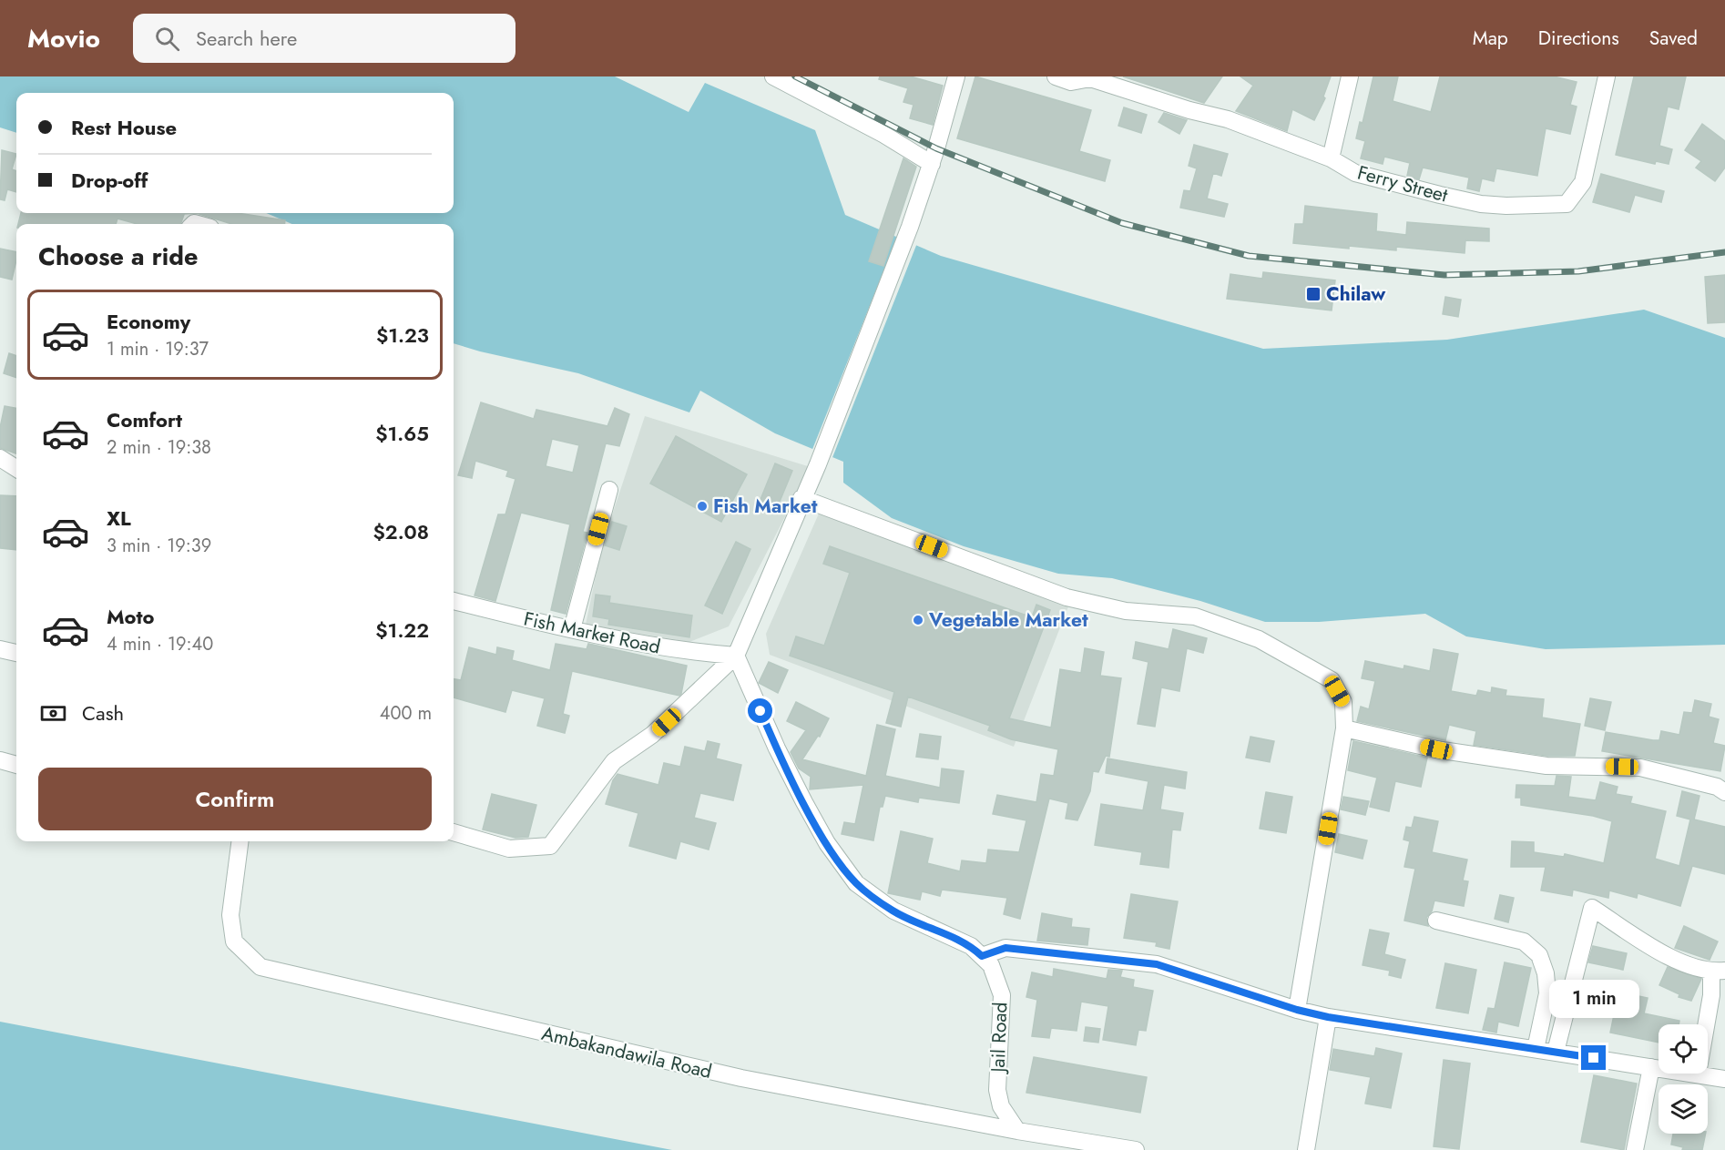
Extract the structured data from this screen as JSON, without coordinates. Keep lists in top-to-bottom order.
{
  "streets": {
    "street": [
      "Ferry Street",
      "Fish Market Road",
      "Jail Road",
      "Ambakandawila Road"
    ]
  },
  "crossings": [
    ["Fish Market Road", "Jail Road"],
    ["Jail Road", "Ambakandawila Road"]
  ],
  "places": {
    "transit": ["Chilaw"],
    "other": ["Fish Market", "Vegetable Market"]
  },
  "page": {
    "header": "Movio",
    "search": "Search here",
    "nav": ["Map", "Directions", "Saved"],
    "banner": ["Rest House", "Drop-off"],
    "heading": "Choose a ride",
    "list": [
      {
        "name": "Economy",
        "note": "1 min · 19:37",
        "value": "$1.23"
      },
      {
        "name": "Comfort",
        "note": "2 min · 19:38",
        "value": "$1.65"
      },
      {
        "name": "XL",
        "note": "3 min · 19:39",
        "value": "$2.08"
      },
      {
        "name": "Moto",
        "note": "4 min · 19:40",
        "value": "$1.22"
      }
    ],
    "pay": ["Cash", "400 m"],
    "buttons": "Confirm",
    "bubble": "1 min"
  }
}
